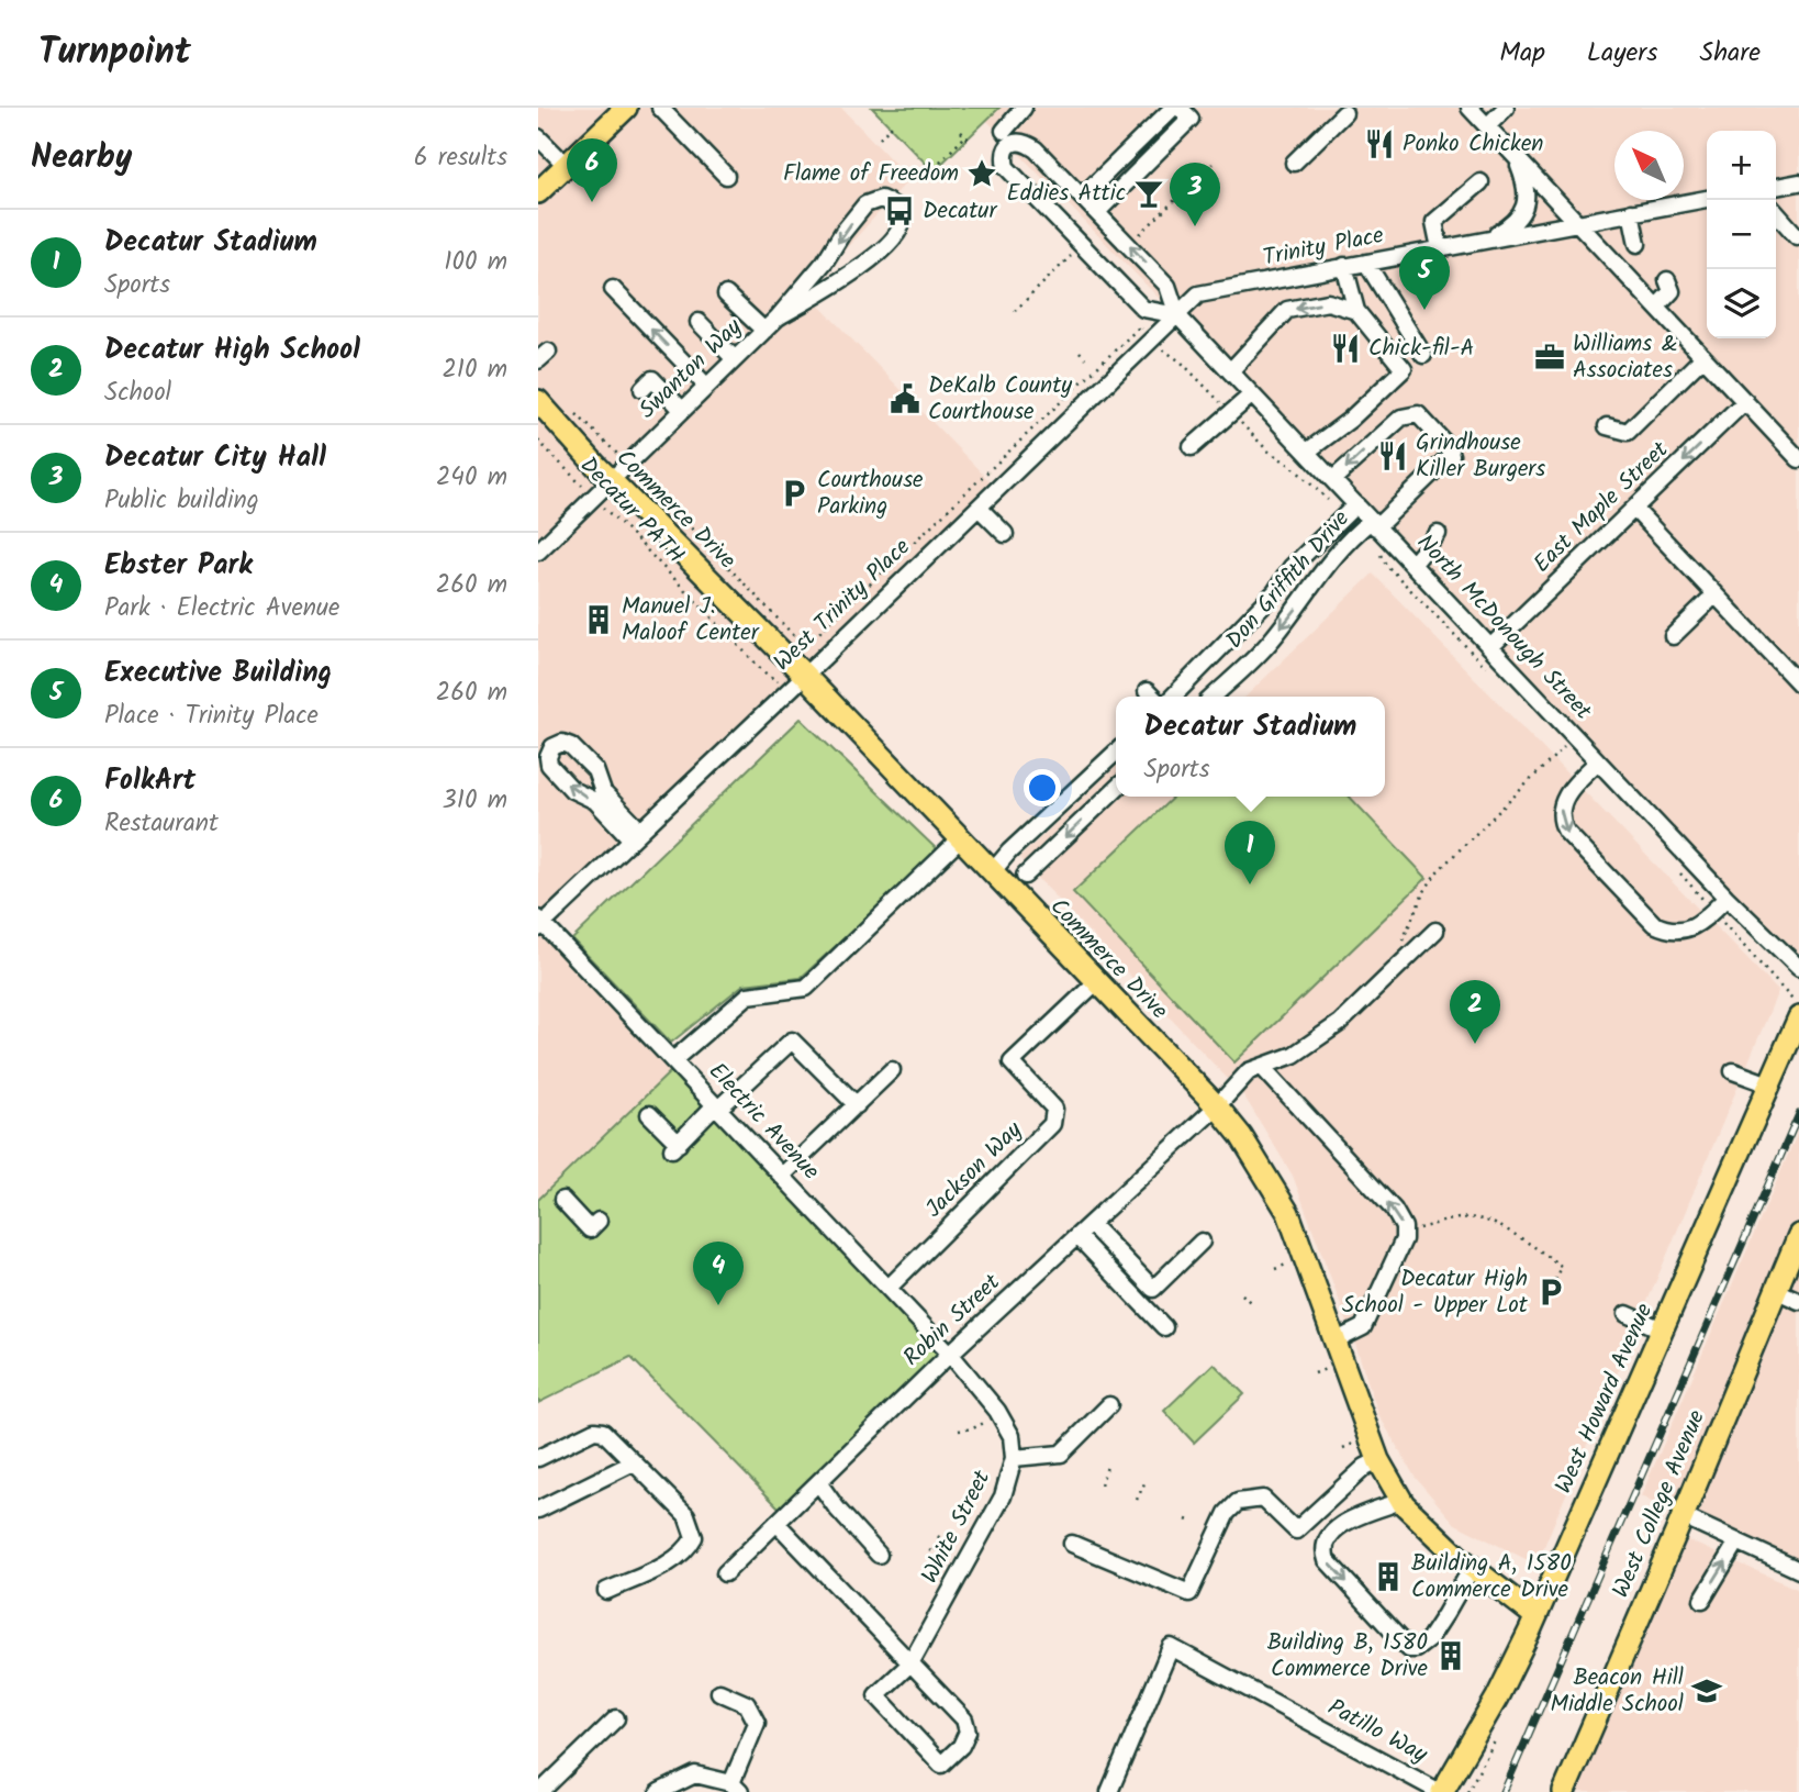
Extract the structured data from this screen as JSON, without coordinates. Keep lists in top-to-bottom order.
{
  "streets": {
    "main road": ["Commerce Drive", "West Howard Avenue", "West College Avenue"],
    "street": [
      "Trinity Place",
      "Swanton Way",
      "East Maple Street",
      "Don Griffith Drive",
      "West Trinity Place",
      "North McDonough Street",
      "Electric Avenue",
      "Jackson Way",
      "Robin Street",
      "White Street",
      "Patillo Way"
    ],
    "path": ["Decatur PATH"]
  },
  "crossings": [
    ["Trinity Place", "West Trinity Place"],
    ["Trinity Place", "North McDonough Street"],
    ["Swanton Way", "Commerce Drive"],
    ["Swanton Way", "Decatur PATH"],
    ["East Maple Street", "North McDonough Street"],
    ["Commerce Drive", "West Trinity Place"],
    ["Commerce Drive", "Jackson Way"],
    ["Commerce Drive", "Robin Street"],
    ["Commerce Drive", "West Howard Avenue"],
    ["Don Griffith Drive", "North McDonough Street"],
    ["West Trinity Place", "North McDonough Street"],
    ["West Trinity Place", "Electric Avenue"],
    ["Electric Avenue", "Jackson Way"],
    ["Electric Avenue", "Robin Street"],
    ["Electric Avenue", "White Street"],
    ["Robin Street", "White Street"],
    ["West Howard Avenue", "Patillo Way"]
  ],
  "places": {
    "restaurant": ["Ponko Chicken", "Chick-fil-A", "Grindhouse Killer Burgers"],
    "place": ["Flame of Freedom"],
    "bar": ["Eddies Attic"],
    "bus stop": ["Decatur"],
    "office": ["Williams & Associates"],
    "public building": ["DeKalb County Courthouse"],
    "parking": ["Courthouse Parking", "Decatur High School - Upper Lot"],
    "building": ["Manuel J. Maloof Center", "Building A, 1580 Commerce Drive", "Building B, 1580 Commerce Drive"],
    "school or university": ["Beacon Hill Middle School"]
  },
  "north": "top left",
  "page": {
    "header": "Turnpoint",
    "nav": ["Map", "Layers", "Share"],
    "heading": ["Nearby", "6 results"],
    "map_buttons": ["+", "−"],
    "pins": [
      "6",
      "3",
      "5",
      "1",
      "2",
      "4"
    ],
    "list": [
      {
        "mark": "1",
        "name": "Decatur Stadium",
        "note": "Sports",
        "value": "100 m"
      },
      {
        "mark": "2",
        "name": "Decatur High School",
        "note": "School",
        "value": "210 m"
      },
      {
        "mark": "3",
        "name": "Decatur City Hall",
        "note": "Public building",
        "value": "240 m"
      },
      {
        "mark": "4",
        "name": "Ebster Park",
        "note": "Park · Electric Avenue",
        "value": "260 m"
      },
      {
        "mark": "5",
        "name": "Executive Building",
        "note": "Place · Trinity Place",
        "value": "260 m"
      },
      {
        "mark": "6",
        "name": "FolkArt",
        "note": "Restaurant",
        "value": "310 m"
      }
    ],
    "popup": ["Decatur Stadium", "Sports"]
  }
}
